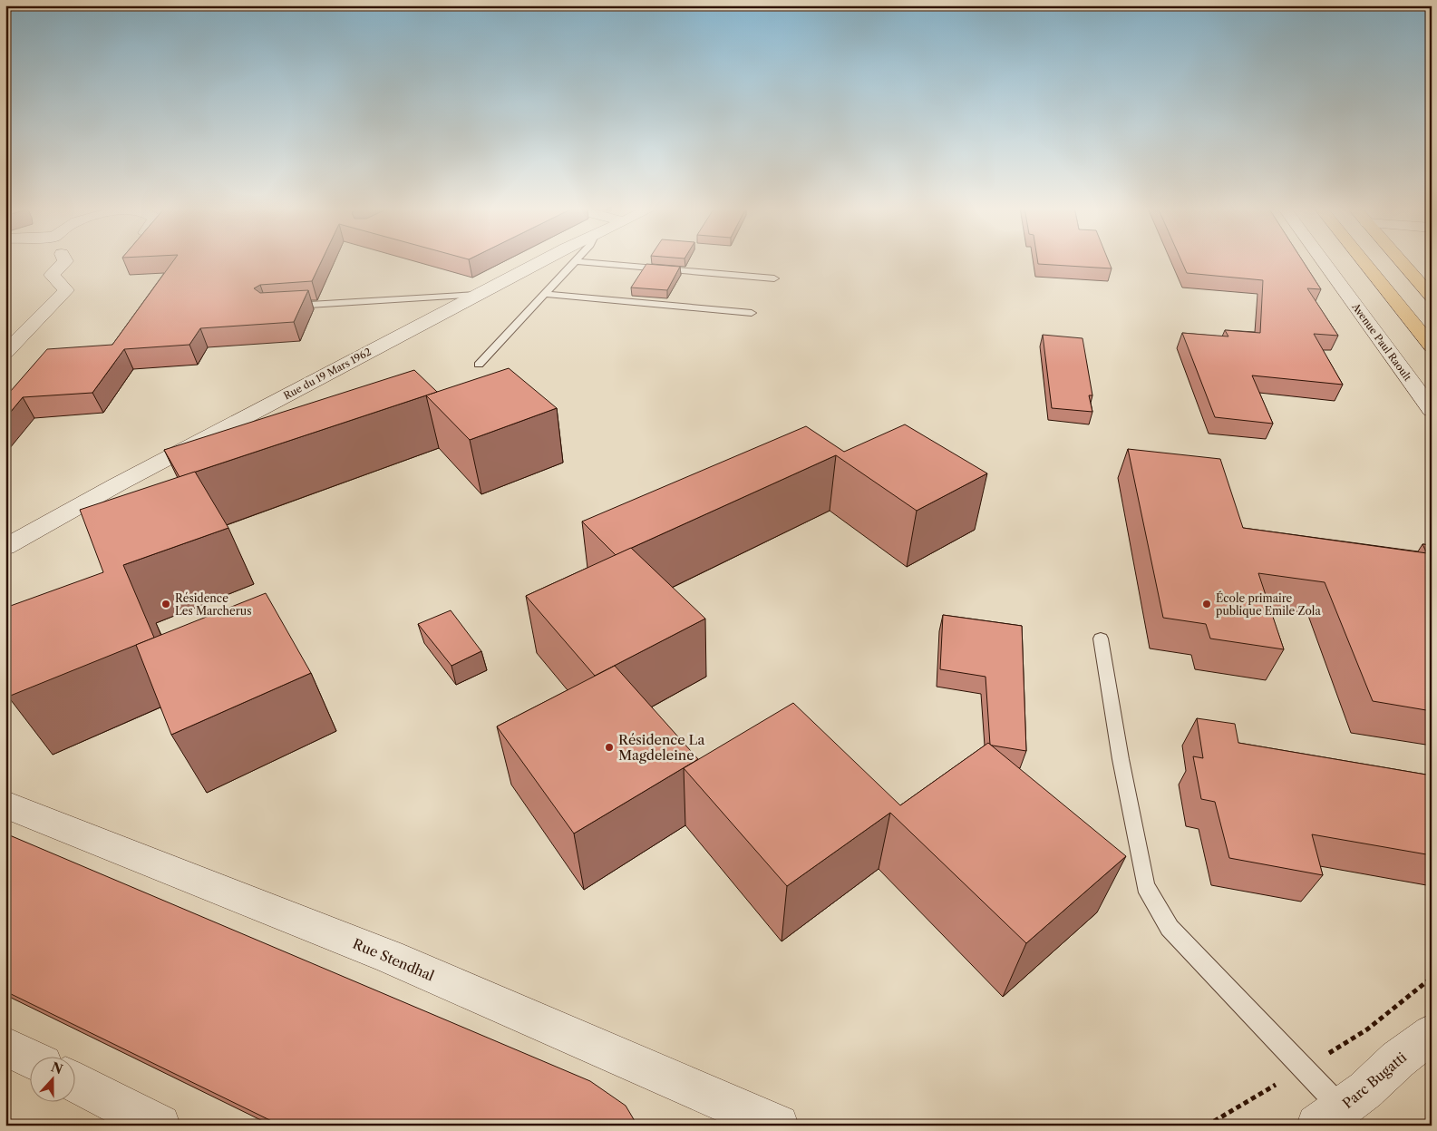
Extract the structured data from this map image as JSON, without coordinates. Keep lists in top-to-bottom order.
{
  "streets": {
    "street": [
      "Avenue Paul Raoult",
      "Rue du 19 Mars 1962",
      "Rue Stendhal",
      "Parc Bugatti"
    ]
  },
  "places": ["Résidence Les Marcherus", "École primaire publique Emile Zola", "Résidence La Magdeleine"],
  "north": "top"
}
